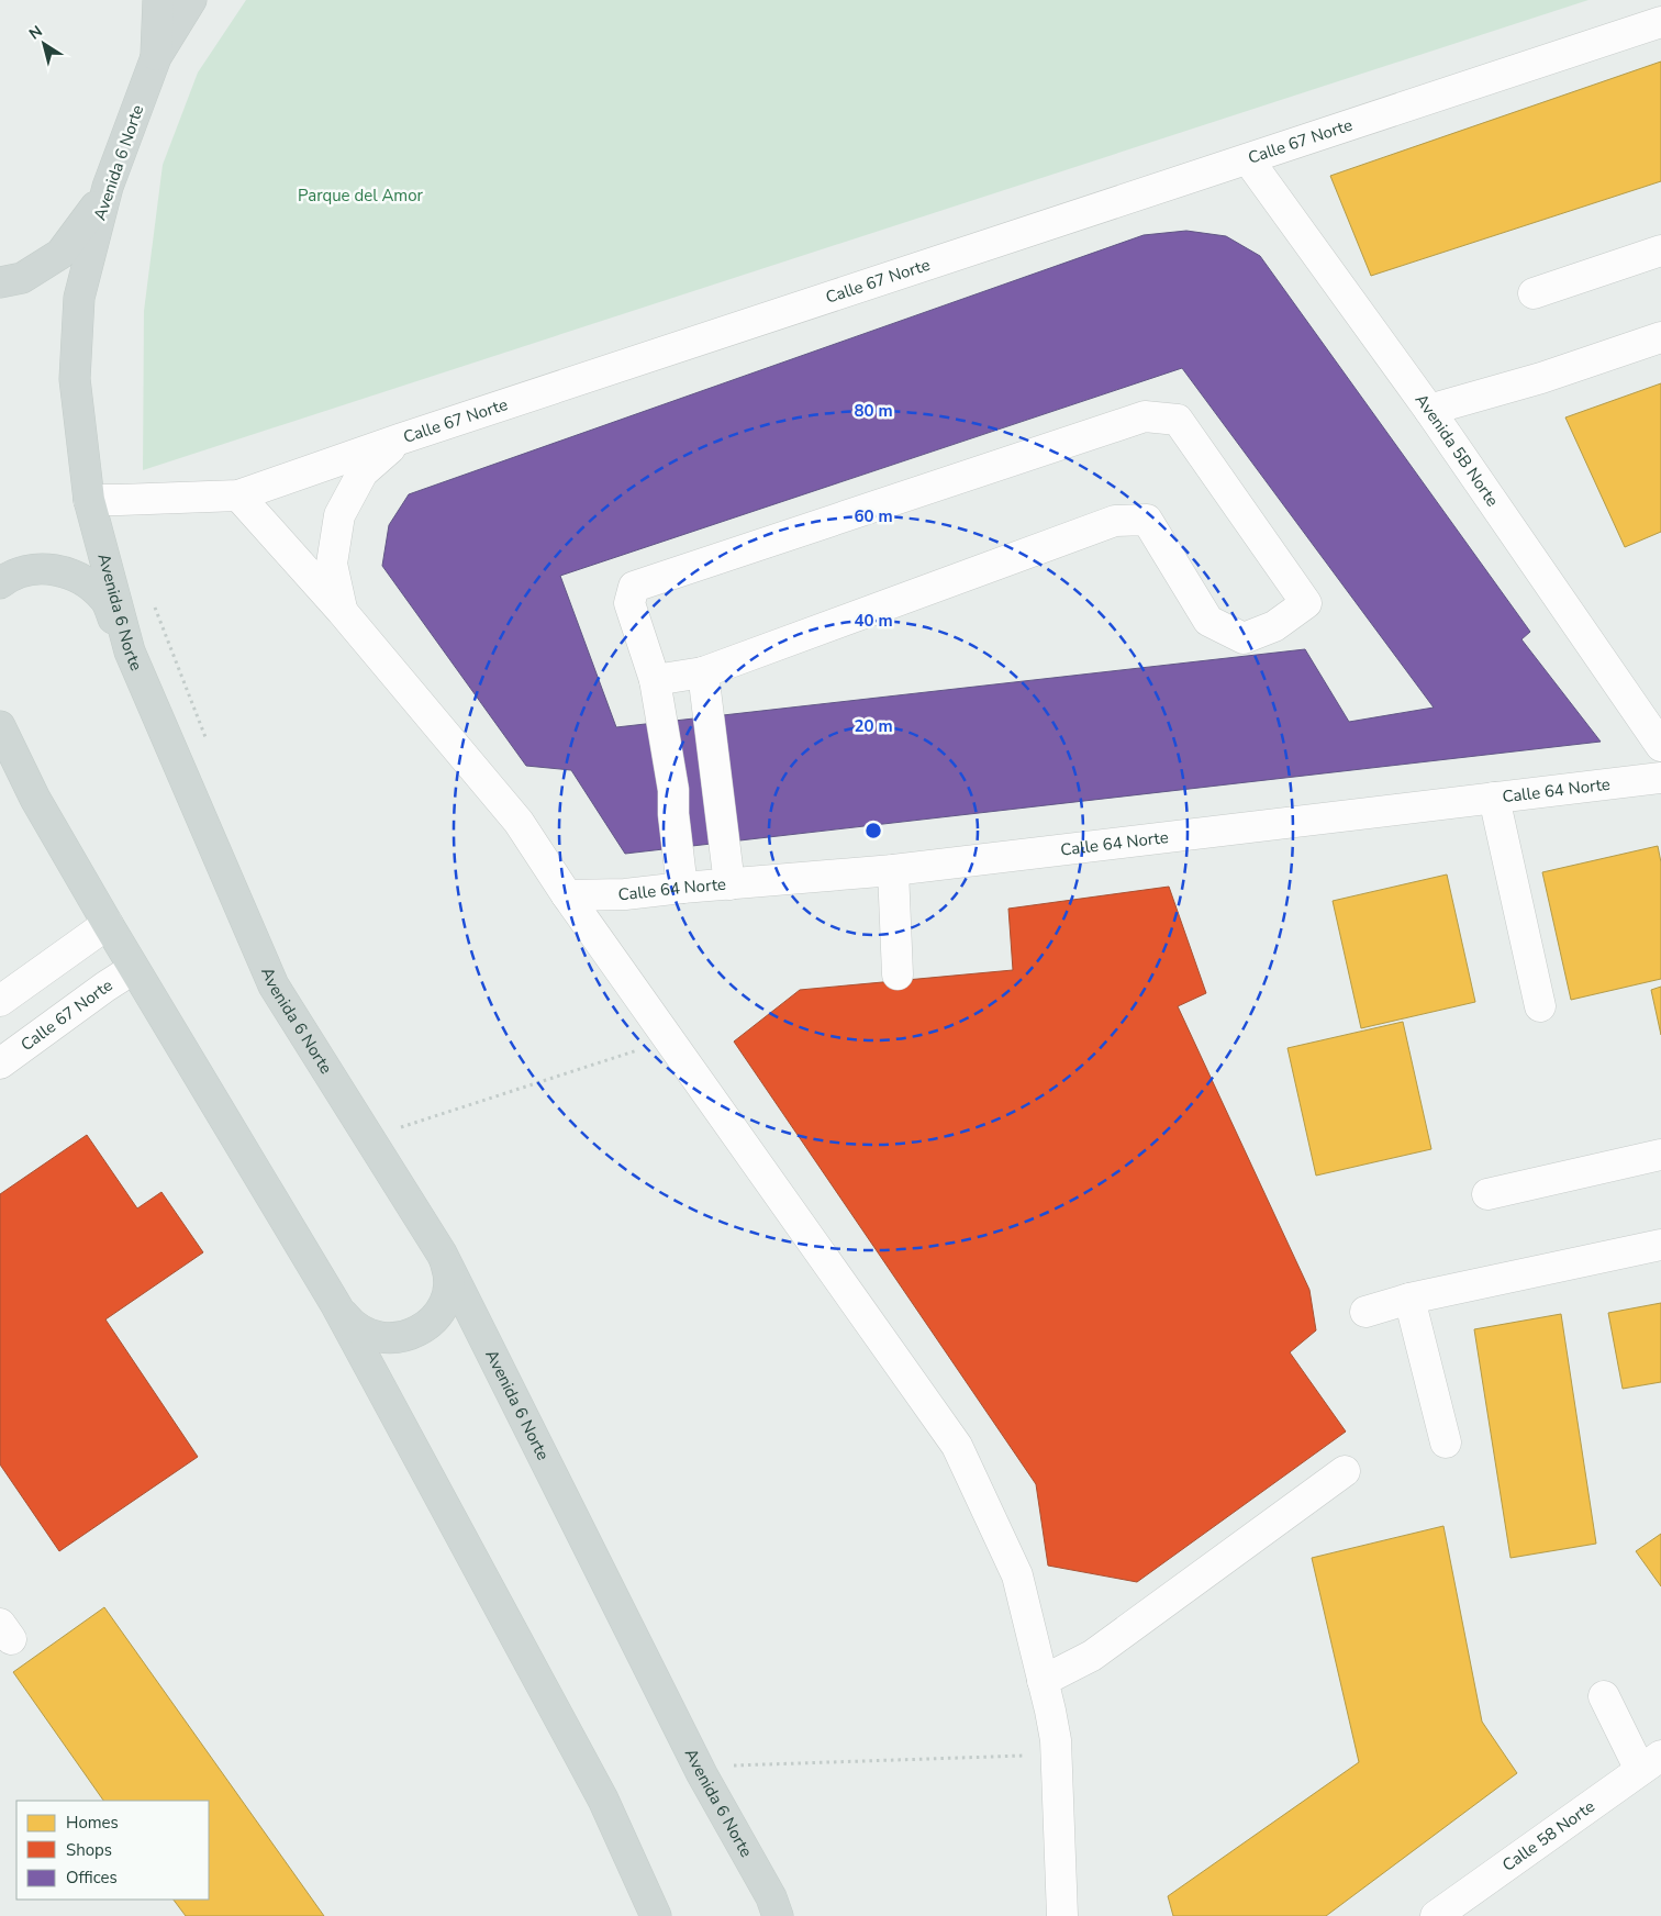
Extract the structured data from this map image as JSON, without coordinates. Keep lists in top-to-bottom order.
{
  "streets": {
    "main road": ["Avenida 6 Norte"],
    "street": [
      "Calle 67 Norte",
      "Avenida 5B Norte",
      "Calle 64 Norte",
      "Calle 58 Norte"
    ]
  },
  "crossings": [
    ["Calle 67 Norte", "Avenida 6 Norte"],
    ["Calle 67 Norte", "Avenida 5B Norte"]
  ],
  "parks": ["Parque del Amor"],
  "legend": ["Homes", "Shops", "Offices"],
  "north": "top left",
  "rings": [
    "80 m",
    "60 m",
    "40 m",
    "20 m"
  ]
}
